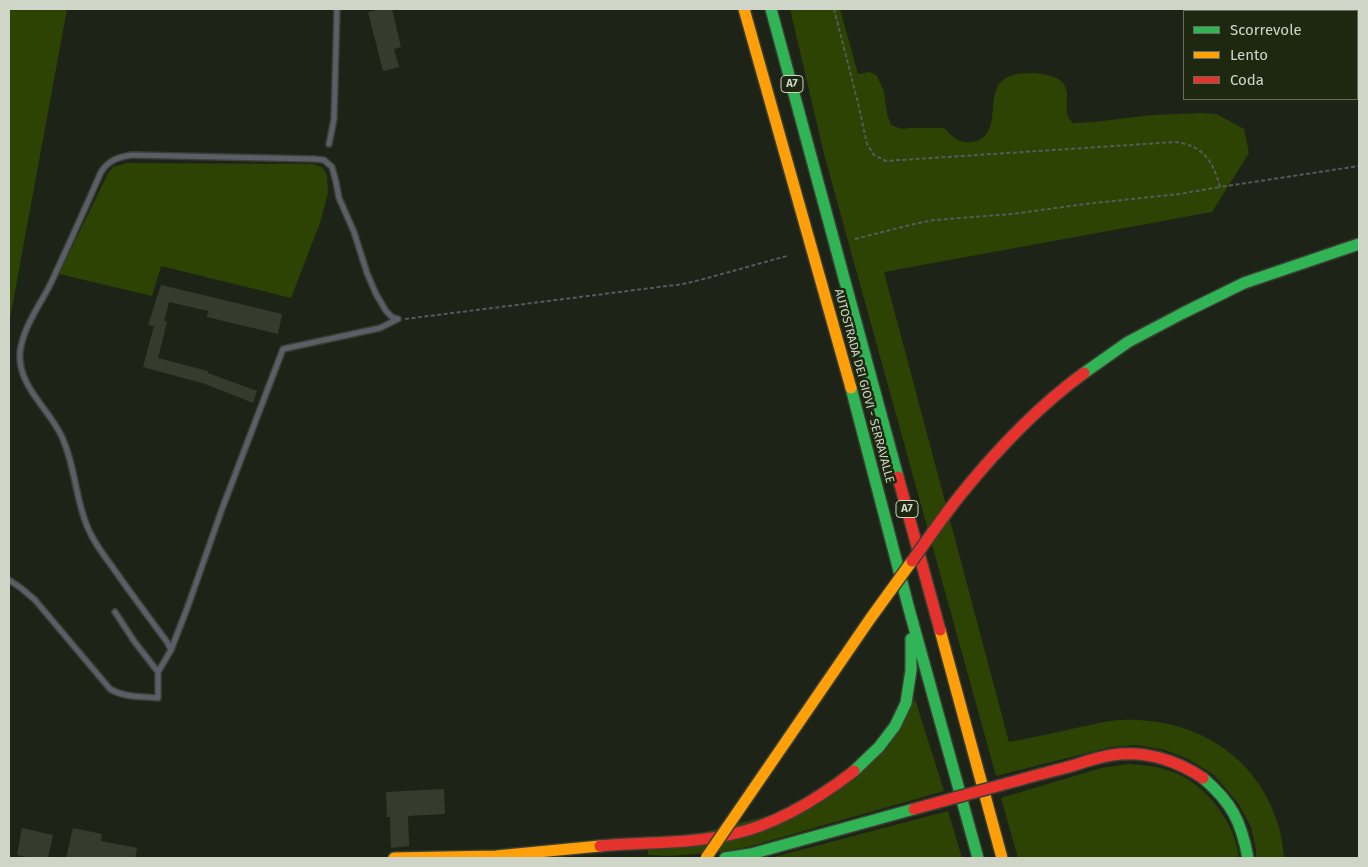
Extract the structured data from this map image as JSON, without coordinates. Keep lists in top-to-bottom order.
{
  "streets": {
    "main road": ["A7", "AUTOSTRADA DEI GIOVI - SERRAVALLE"]
  },
  "legend": ["Scorrevole", "Lento", "Coda"]
}
